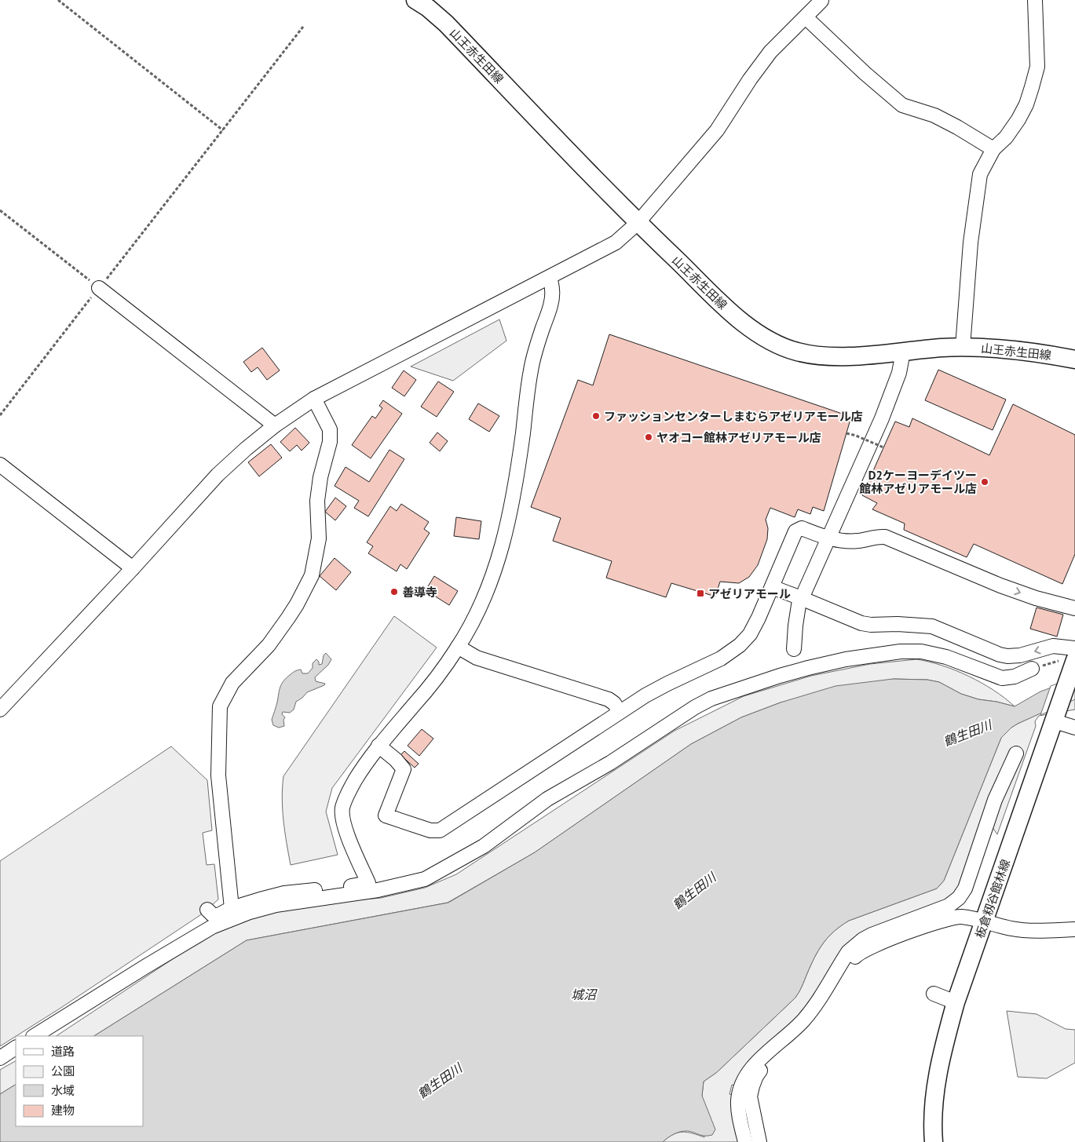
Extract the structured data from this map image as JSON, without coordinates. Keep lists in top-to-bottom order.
{
  "streets": {
    "main road": ["山王赤生田線", "板倉籾谷館林線"]
  },
  "water": ["鶴生田川", "城沼"],
  "places": {
    "other": [
      "ファッションセンターしまむらアゼリアモール店",
      "ヤオコー館林アゼリアモール店",
      "D2ケーヨーデイツー 館林アゼリアモール店",
      "善導寺"
    ],
    "transit": ["アゼリアモール"]
  },
  "legend": [
    "道路",
    "公園",
    "水域",
    "建物"
  ]
}
